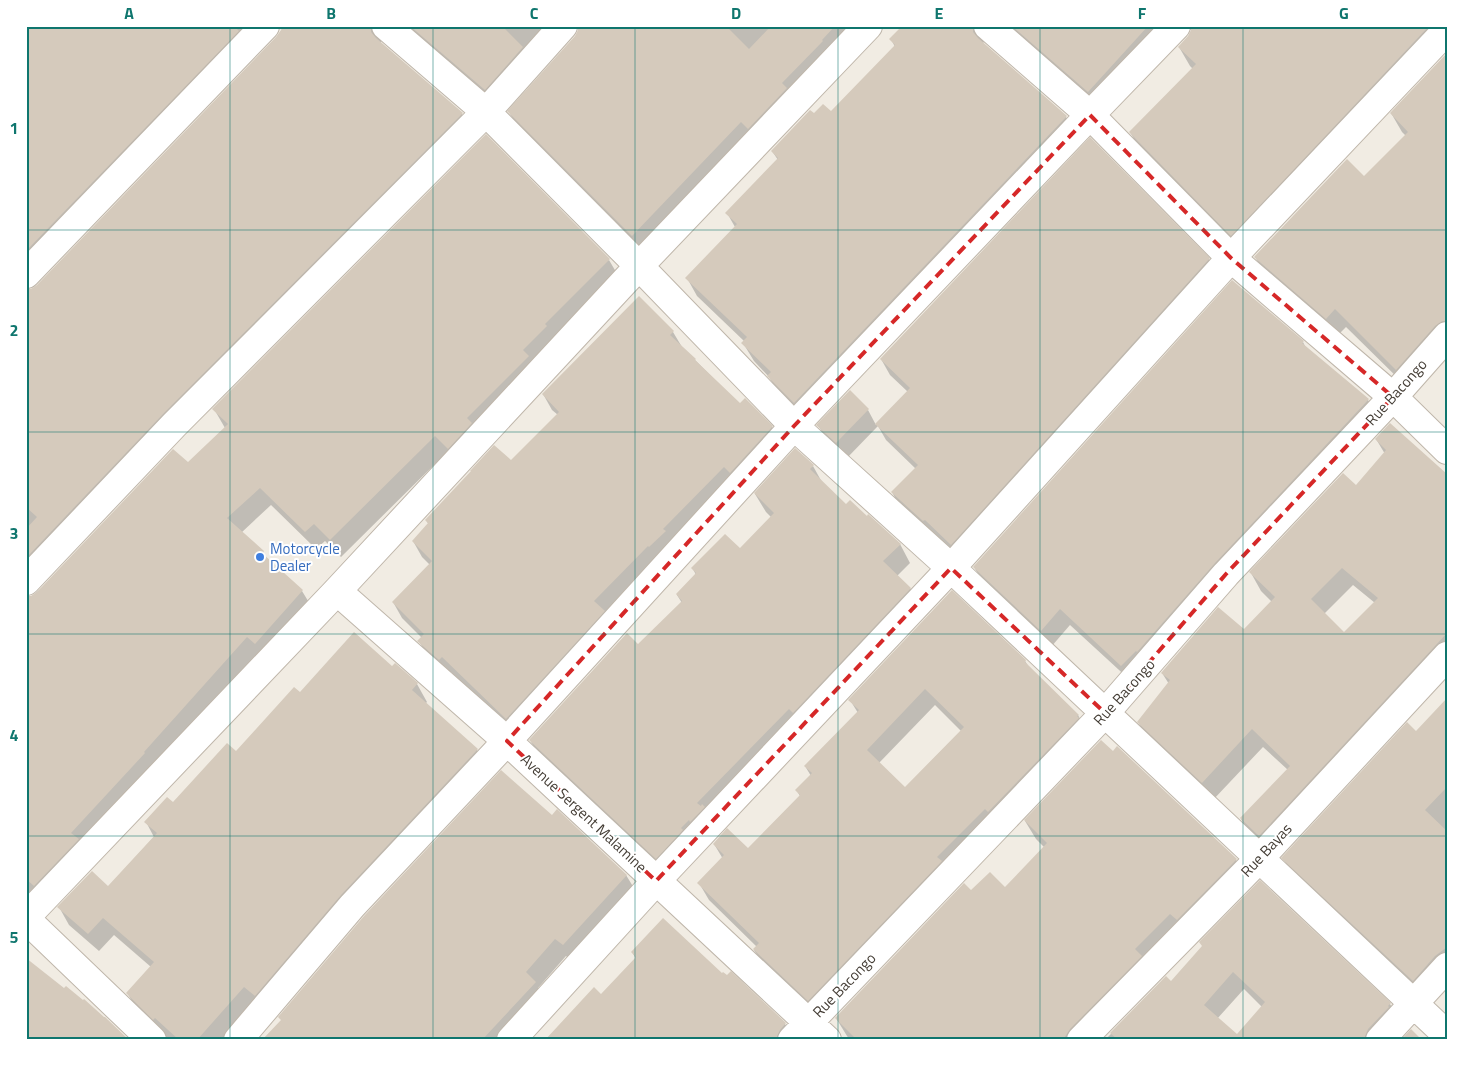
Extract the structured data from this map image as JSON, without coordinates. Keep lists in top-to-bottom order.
{
  "streets": {
    "street": ["Rue Bacongo", "Avenue Sergent Malamine", "Rue Bayas"]
  },
  "crossings": [
    ["Rue Bacongo", "Avenue Sergent Malamine"]
  ],
  "places": ["Motorcycle Dealer"],
  "grid": {
    "columns": [
      "A",
      "B",
      "C",
      "D",
      "E",
      "F",
      "G"
    ],
    "rows": [
      "1",
      "2",
      "3",
      "4",
      "5"
    ]
  }
}
